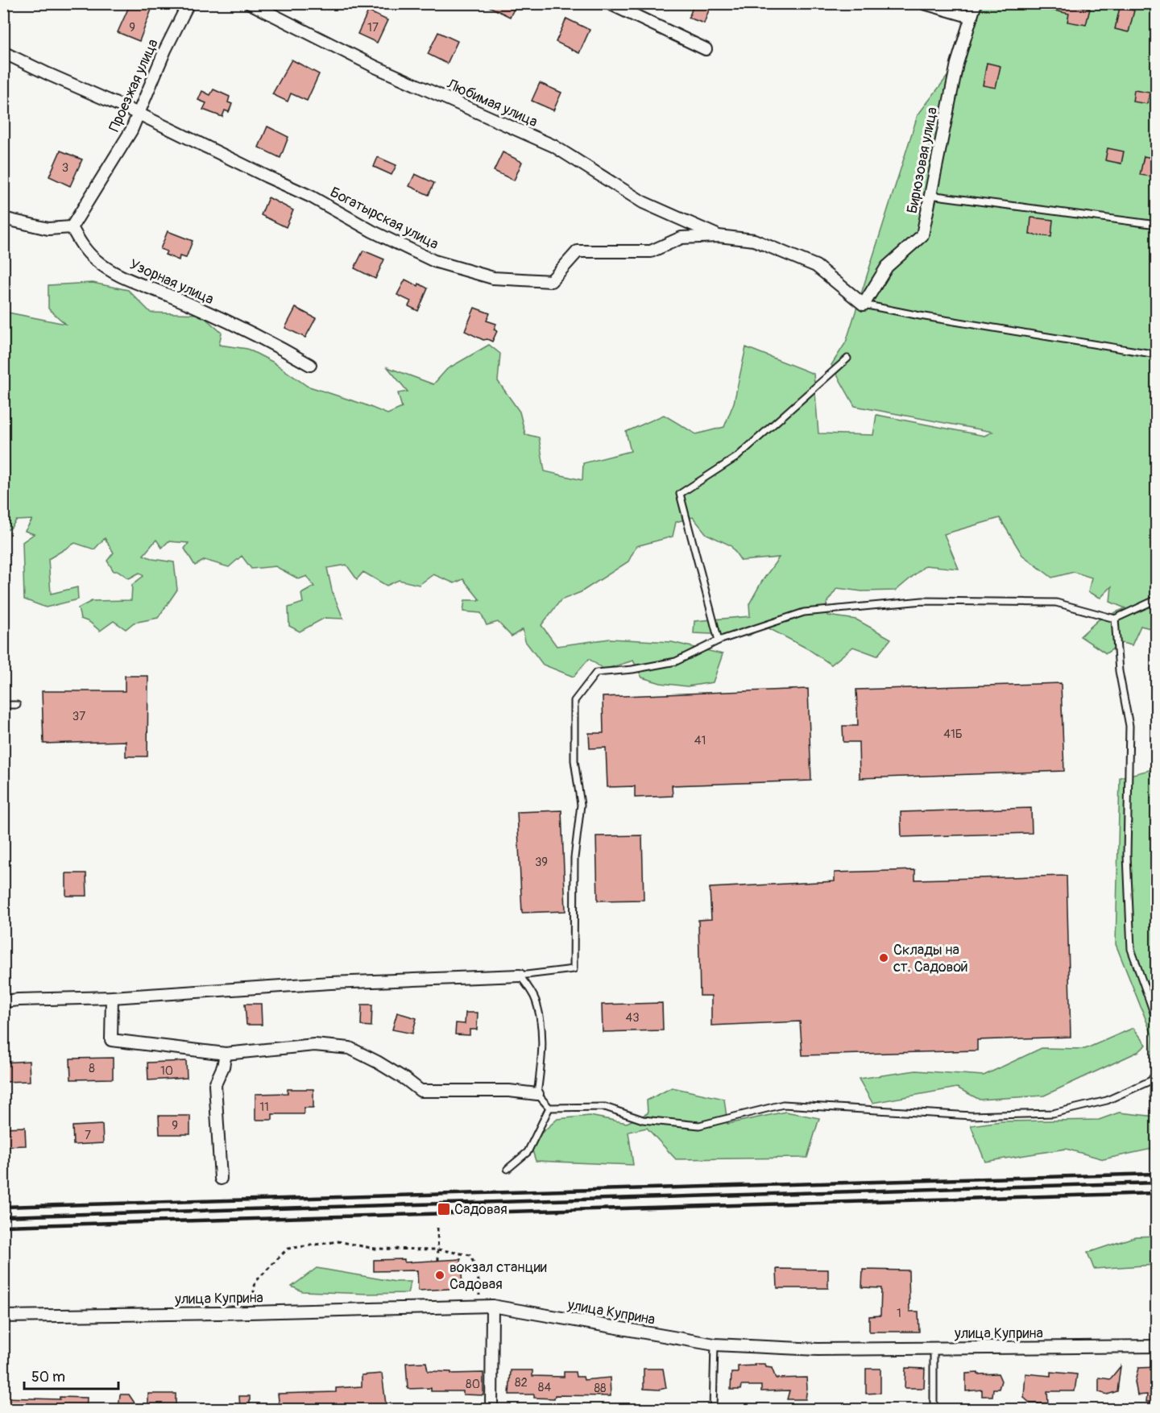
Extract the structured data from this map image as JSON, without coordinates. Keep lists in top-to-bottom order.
{
  "streets": {
    "street": [
      "Проезжая улица",
      "Любимая улица",
      "Бирюзовая улица",
      "Богатырская улица",
      "Узорная улица",
      "улица Куприна"
    ]
  },
  "crossings": [
    ["Проезжая улица", "Богатырская улица"],
    ["Проезжая улица", "Узорная улица"],
    ["Любимая улица", "Богатырская улица"],
    ["Бирюзовая улица", "Богатырская улица"]
  ],
  "places": {
    "other": ["Склады на ст. Садовой", "вокзал станции Садовая"],
    "transit": ["Садовая"]
  },
  "house_numbers": [
    "9",
    "17",
    "3",
    "37",
    "41Б",
    "41",
    "39",
    "43",
    "8",
    "10",
    "11",
    "9",
    "7",
    "1",
    "82",
    "80",
    "84",
    "88"
  ],
  "scale_bar": "50 m"
}
